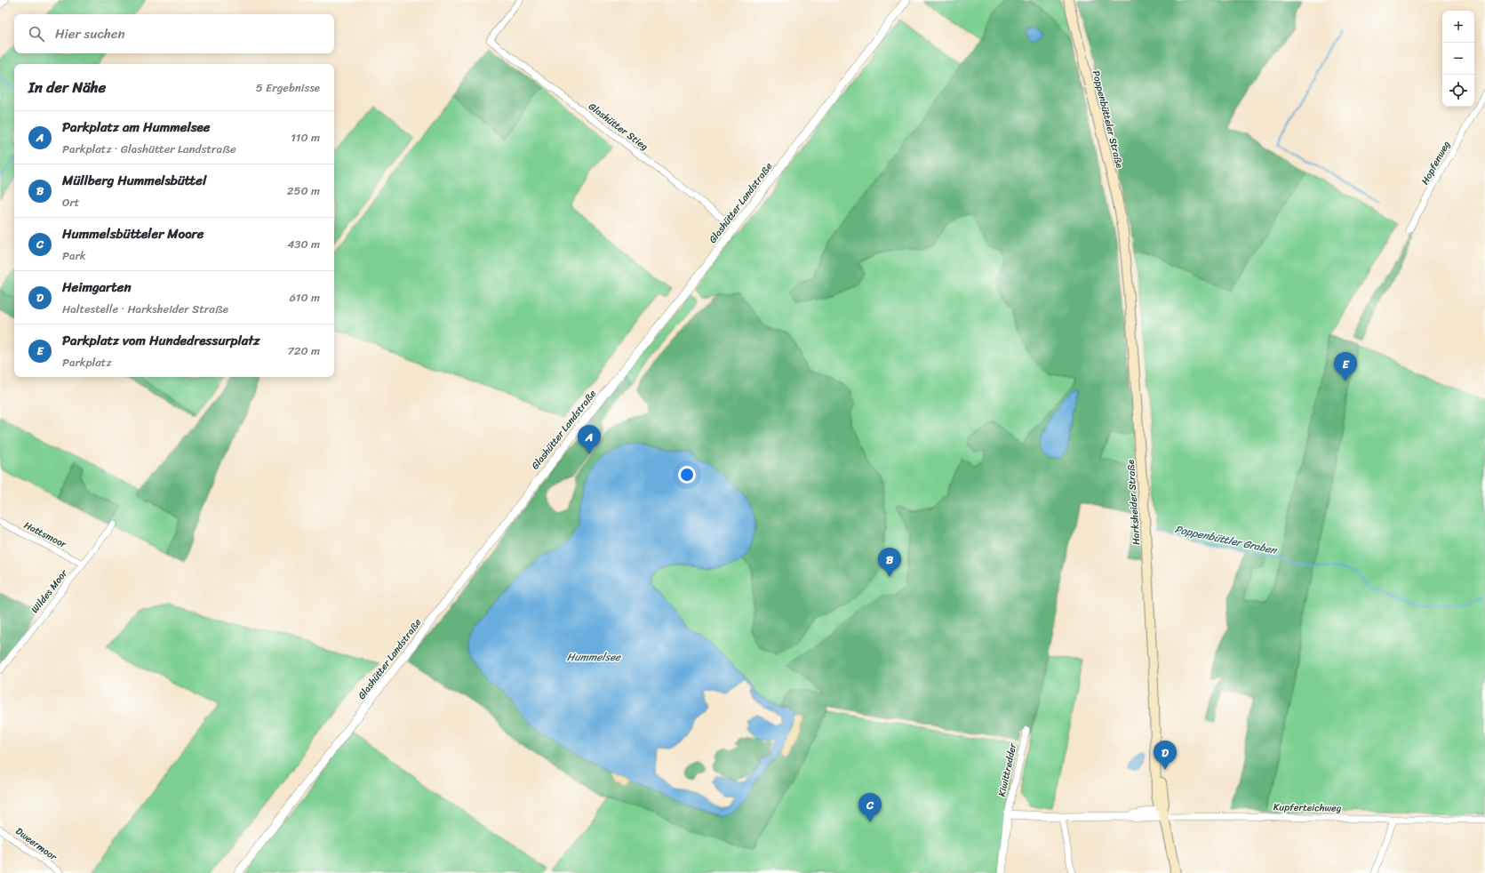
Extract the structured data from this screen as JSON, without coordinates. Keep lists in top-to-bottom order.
{
  "streets": {
    "main road": ["Poppenbütteler Straße", "Harksheider Straße"],
    "street": [
      "Glashütter Stieg",
      "Hopfenweg",
      "Glashütter Landstraße",
      "Hattsmoor",
      "Wildes Moor",
      "Kiwittredder",
      "Kupferteichweg",
      "Dweermoor"
    ]
  },
  "crossings": [
    ["Poppenbütteler Straße", "Harksheider Straße"],
    ["Glashütter Stieg", "Glashütter Landstraße"],
    ["Harksheider Straße", "Kupferteichweg"],
    ["Hattsmoor", "Wildes Moor"]
  ],
  "water": ["Poppenbüttler Graben", "Hummelsee"],
  "page": {
    "map_buttons": ["+", "−"],
    "search": "Hier suchen",
    "heading": ["In der Nähe", "5 Ergebnisse"],
    "list": [
      {
        "mark": "A",
        "name": "Parkplatz am Hummelsee",
        "note": "Parkplatz · Glashütter Landstraße",
        "value": "110 m"
      },
      {
        "mark": "B",
        "name": "Müllberg Hummelsbüttel",
        "note": "Ort",
        "value": "250 m"
      },
      {
        "mark": "C",
        "name": "Hummelsbütteler Moore",
        "note": "Park",
        "value": "430 m"
      },
      {
        "mark": "D",
        "name": "Heimgarten",
        "note": "Haltestelle · Harksheider Straße",
        "value": "610 m"
      },
      {
        "mark": "E",
        "name": "Parkplatz vom Hundedressurplatz",
        "note": "Parkplatz",
        "value": "720 m"
      }
    ],
    "pins": [
      "E",
      "A",
      "B",
      "D",
      "C"
    ]
  }
}
